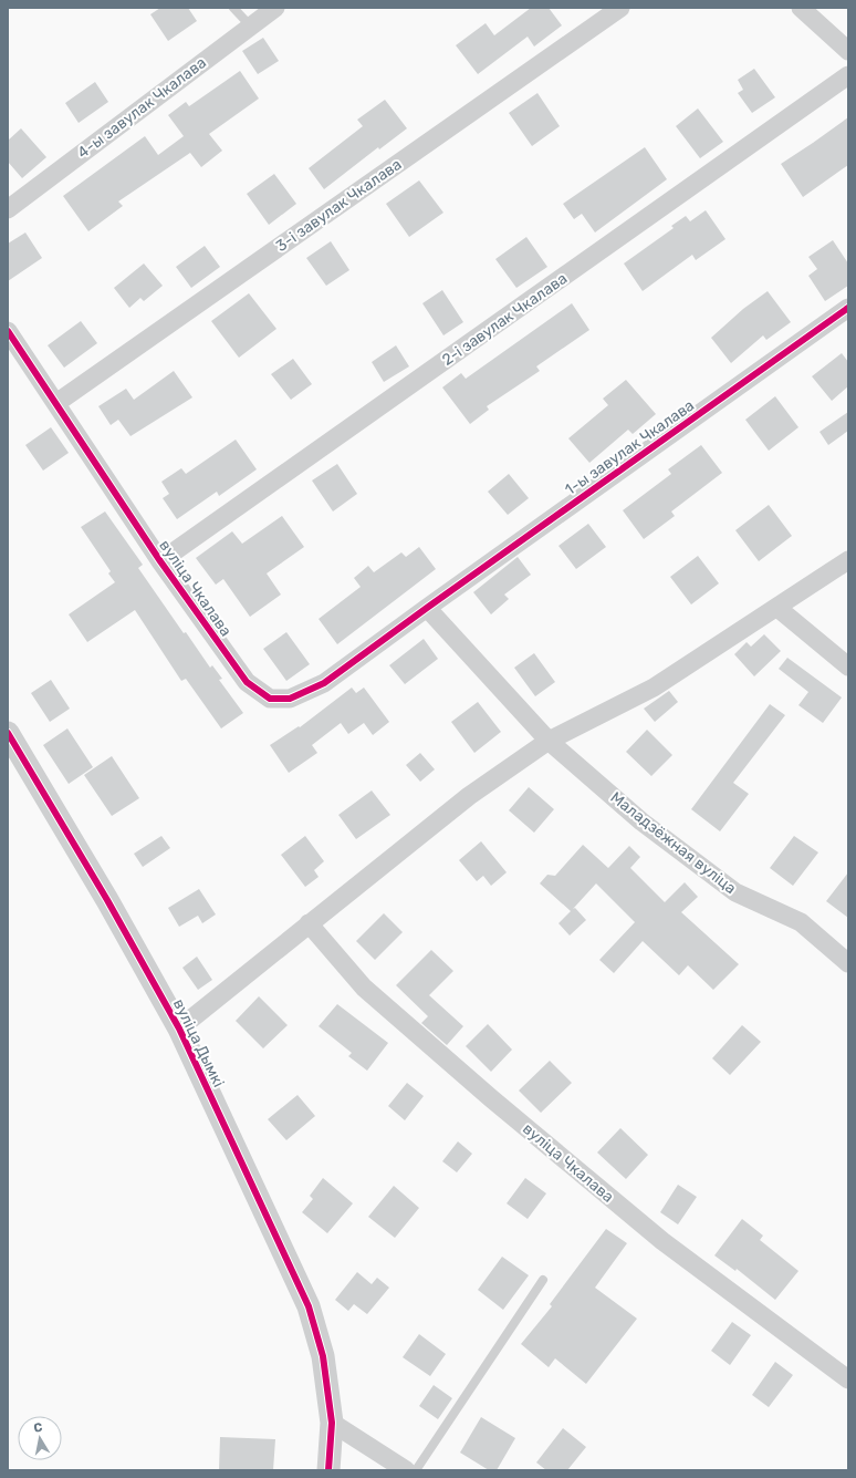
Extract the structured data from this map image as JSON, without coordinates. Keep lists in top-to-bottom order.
{
  "streets": {
    "street": [
      "4-ы завулак Чкалава",
      "3-і завулак Чкалава",
      "2-і завулак Чкалава",
      "1-ы завулак Чкалава",
      "вуліца Чкалава",
      "Маладзёжная вуліца",
      "вуліца Дымкі"
    ]
  },
  "crossings": [
    ["3-і завулак Чкалава", "вуліца Чкалава"],
    ["2-і завулак Чкалава", "вуліца Чкалава"],
    ["1-ы завулак Чкалава", "вуліца Чкалава"],
    ["1-ы завулак Чкалава", "Маладзёжная вуліца"],
    ["вуліца Чкалава", "Маладзёжная вуліца"]
  ],
  "north": "top"
}
